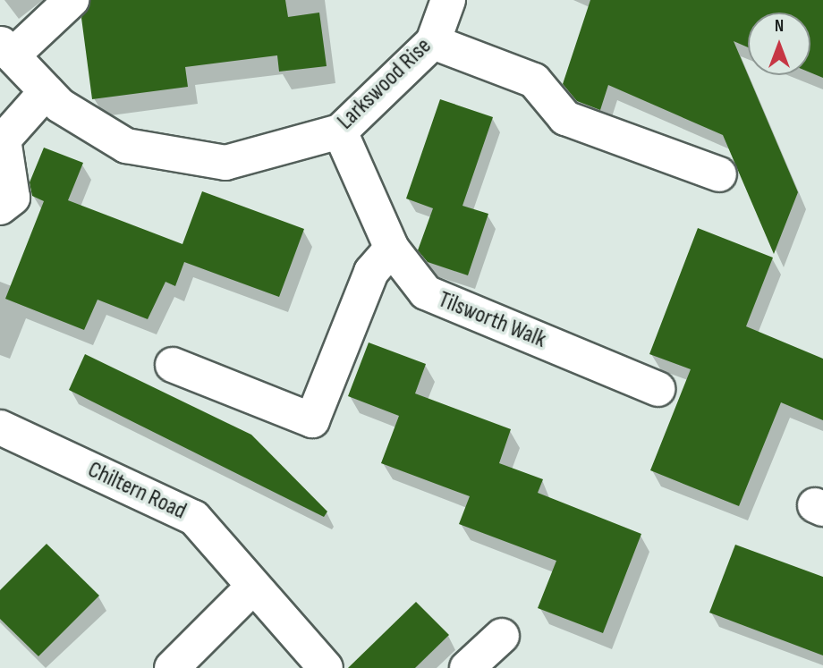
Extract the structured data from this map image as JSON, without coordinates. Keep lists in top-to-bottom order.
{
  "streets": {
    "street": ["Larkswood Rise", "Tilsworth Walk", "Chiltern Road"]
  },
  "crossings": [
    ["Larkswood Rise", "Tilsworth Walk"]
  ],
  "north": "top"
}
